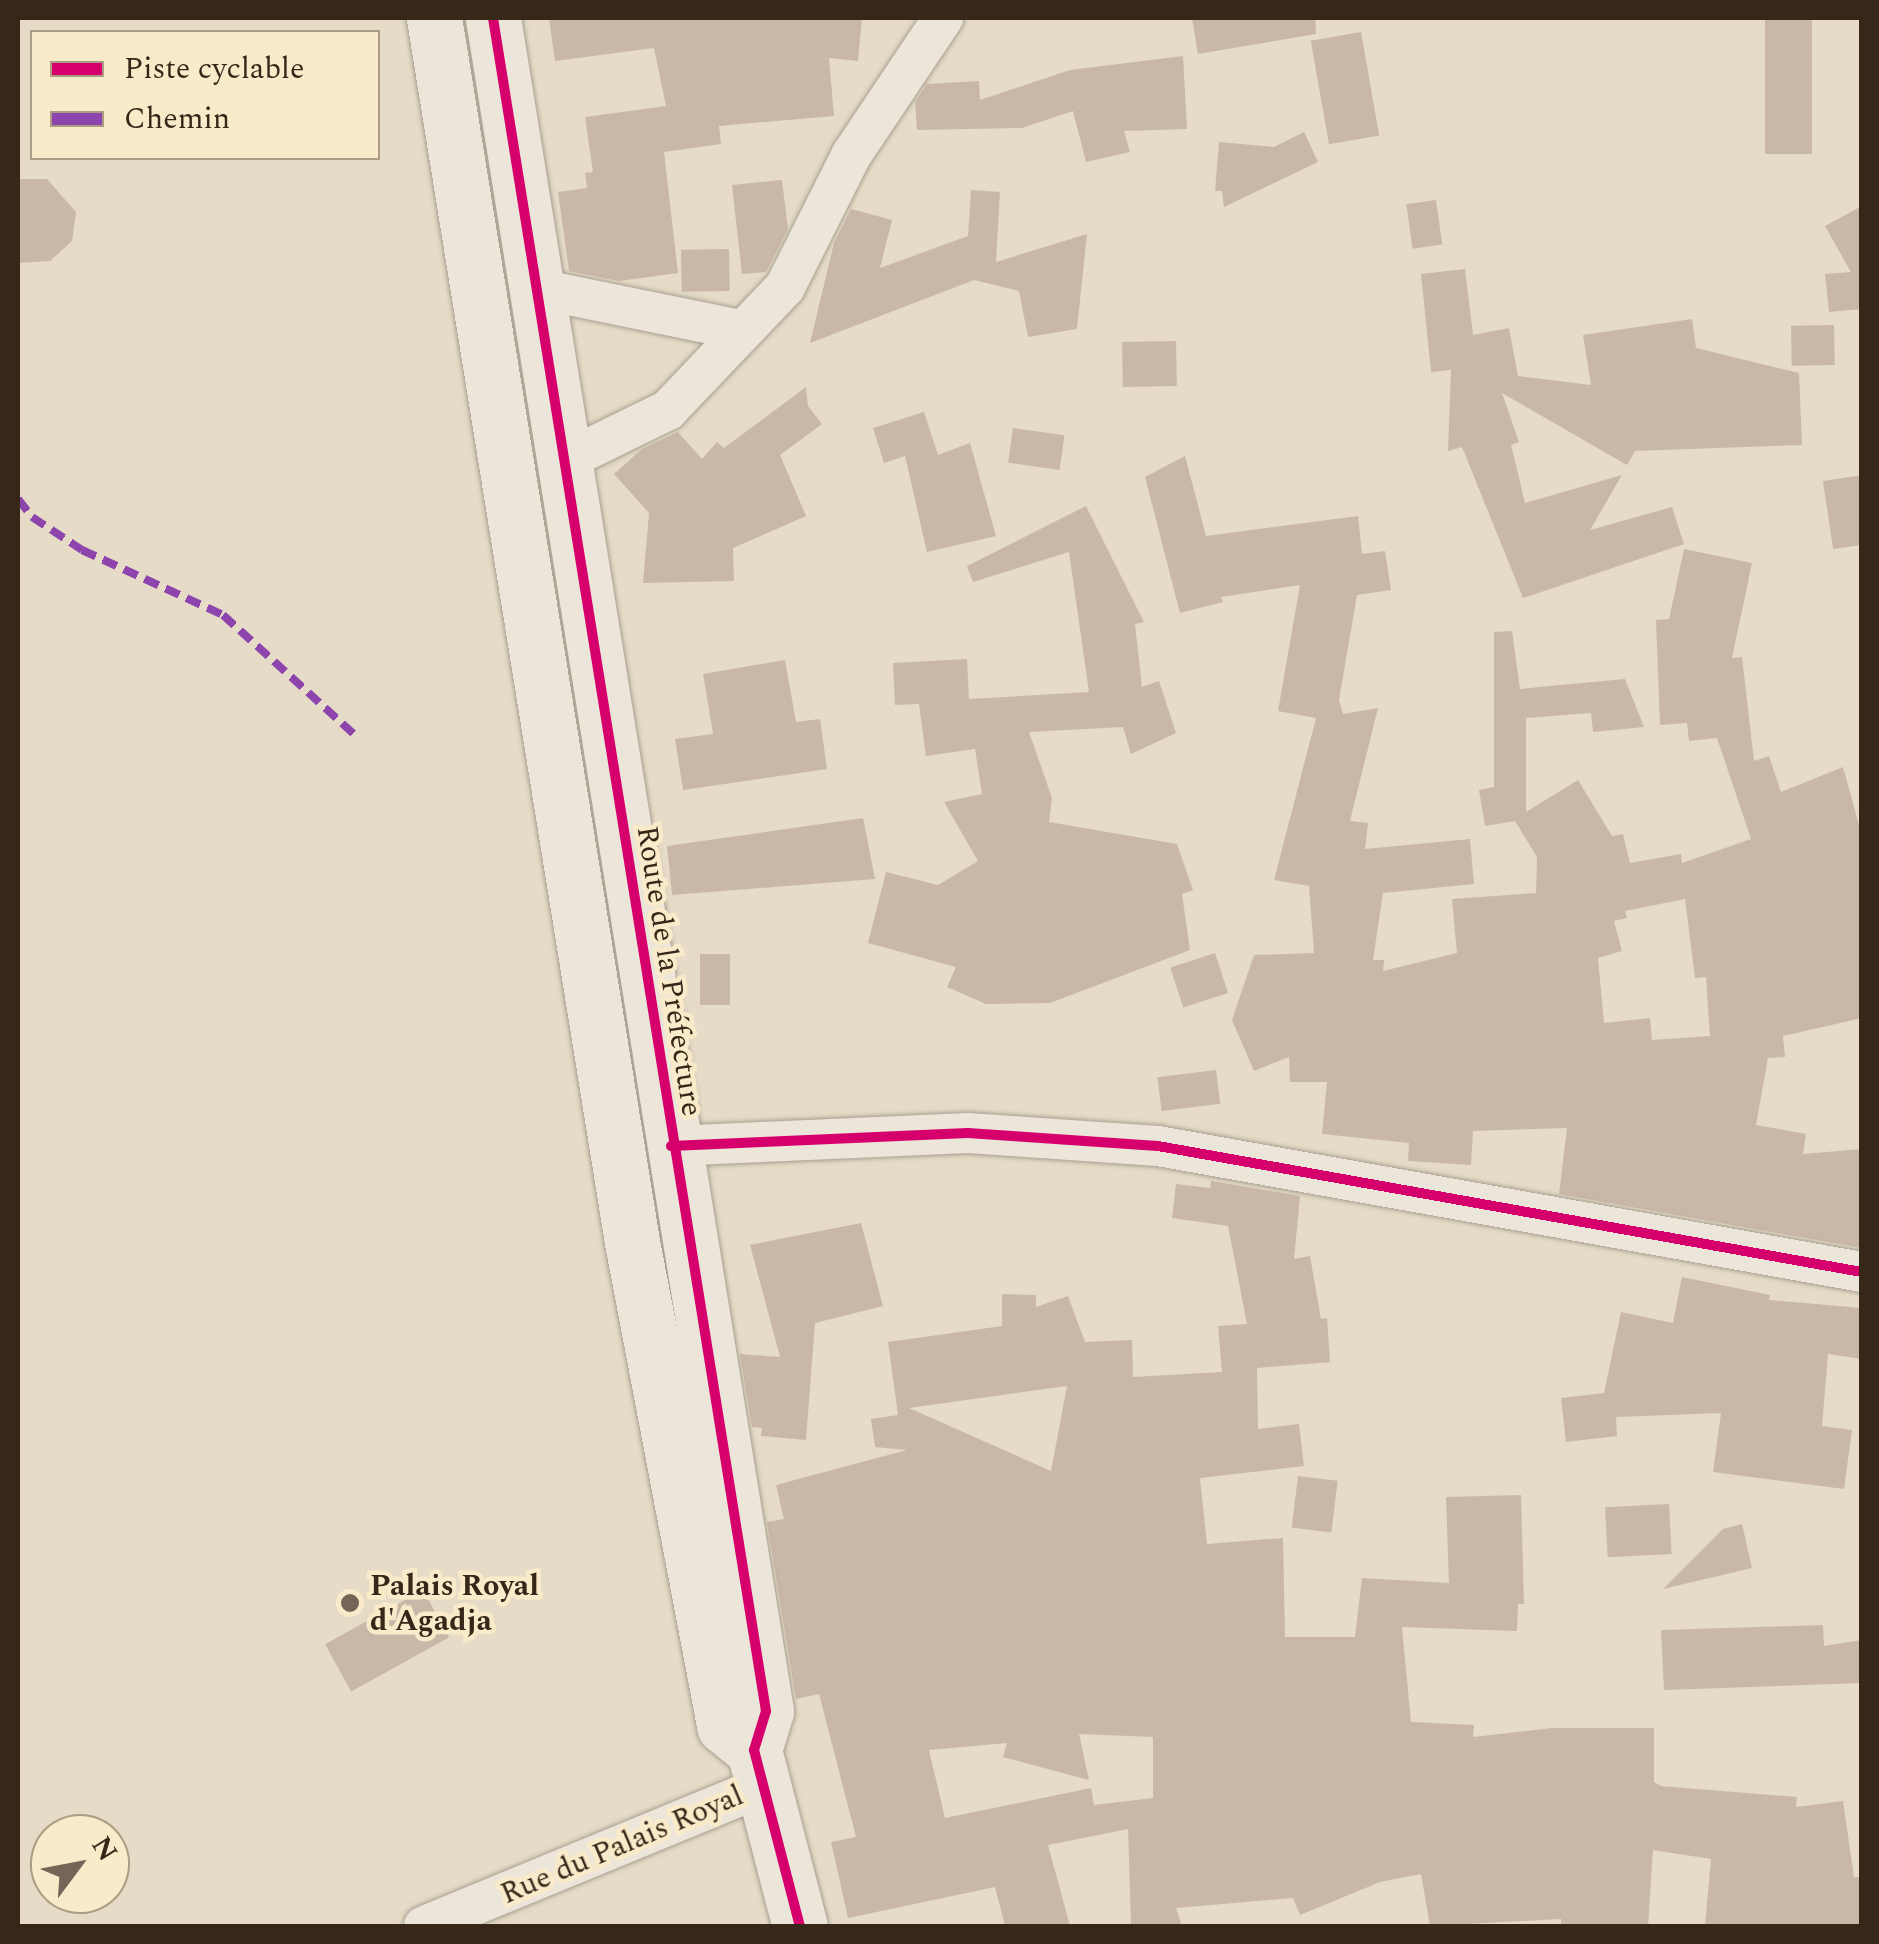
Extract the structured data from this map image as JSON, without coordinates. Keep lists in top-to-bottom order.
{
  "streets": {
    "street": ["Route de la Préfecture", "Rue du Palais Royal"]
  },
  "crossings": [
    ["Route de la Préfecture", "Rue du Palais Royal"]
  ],
  "places": ["Palais Royal d'Agadja"],
  "legend": ["Piste cyclable", "Chemin"],
  "north": "top right"
}
